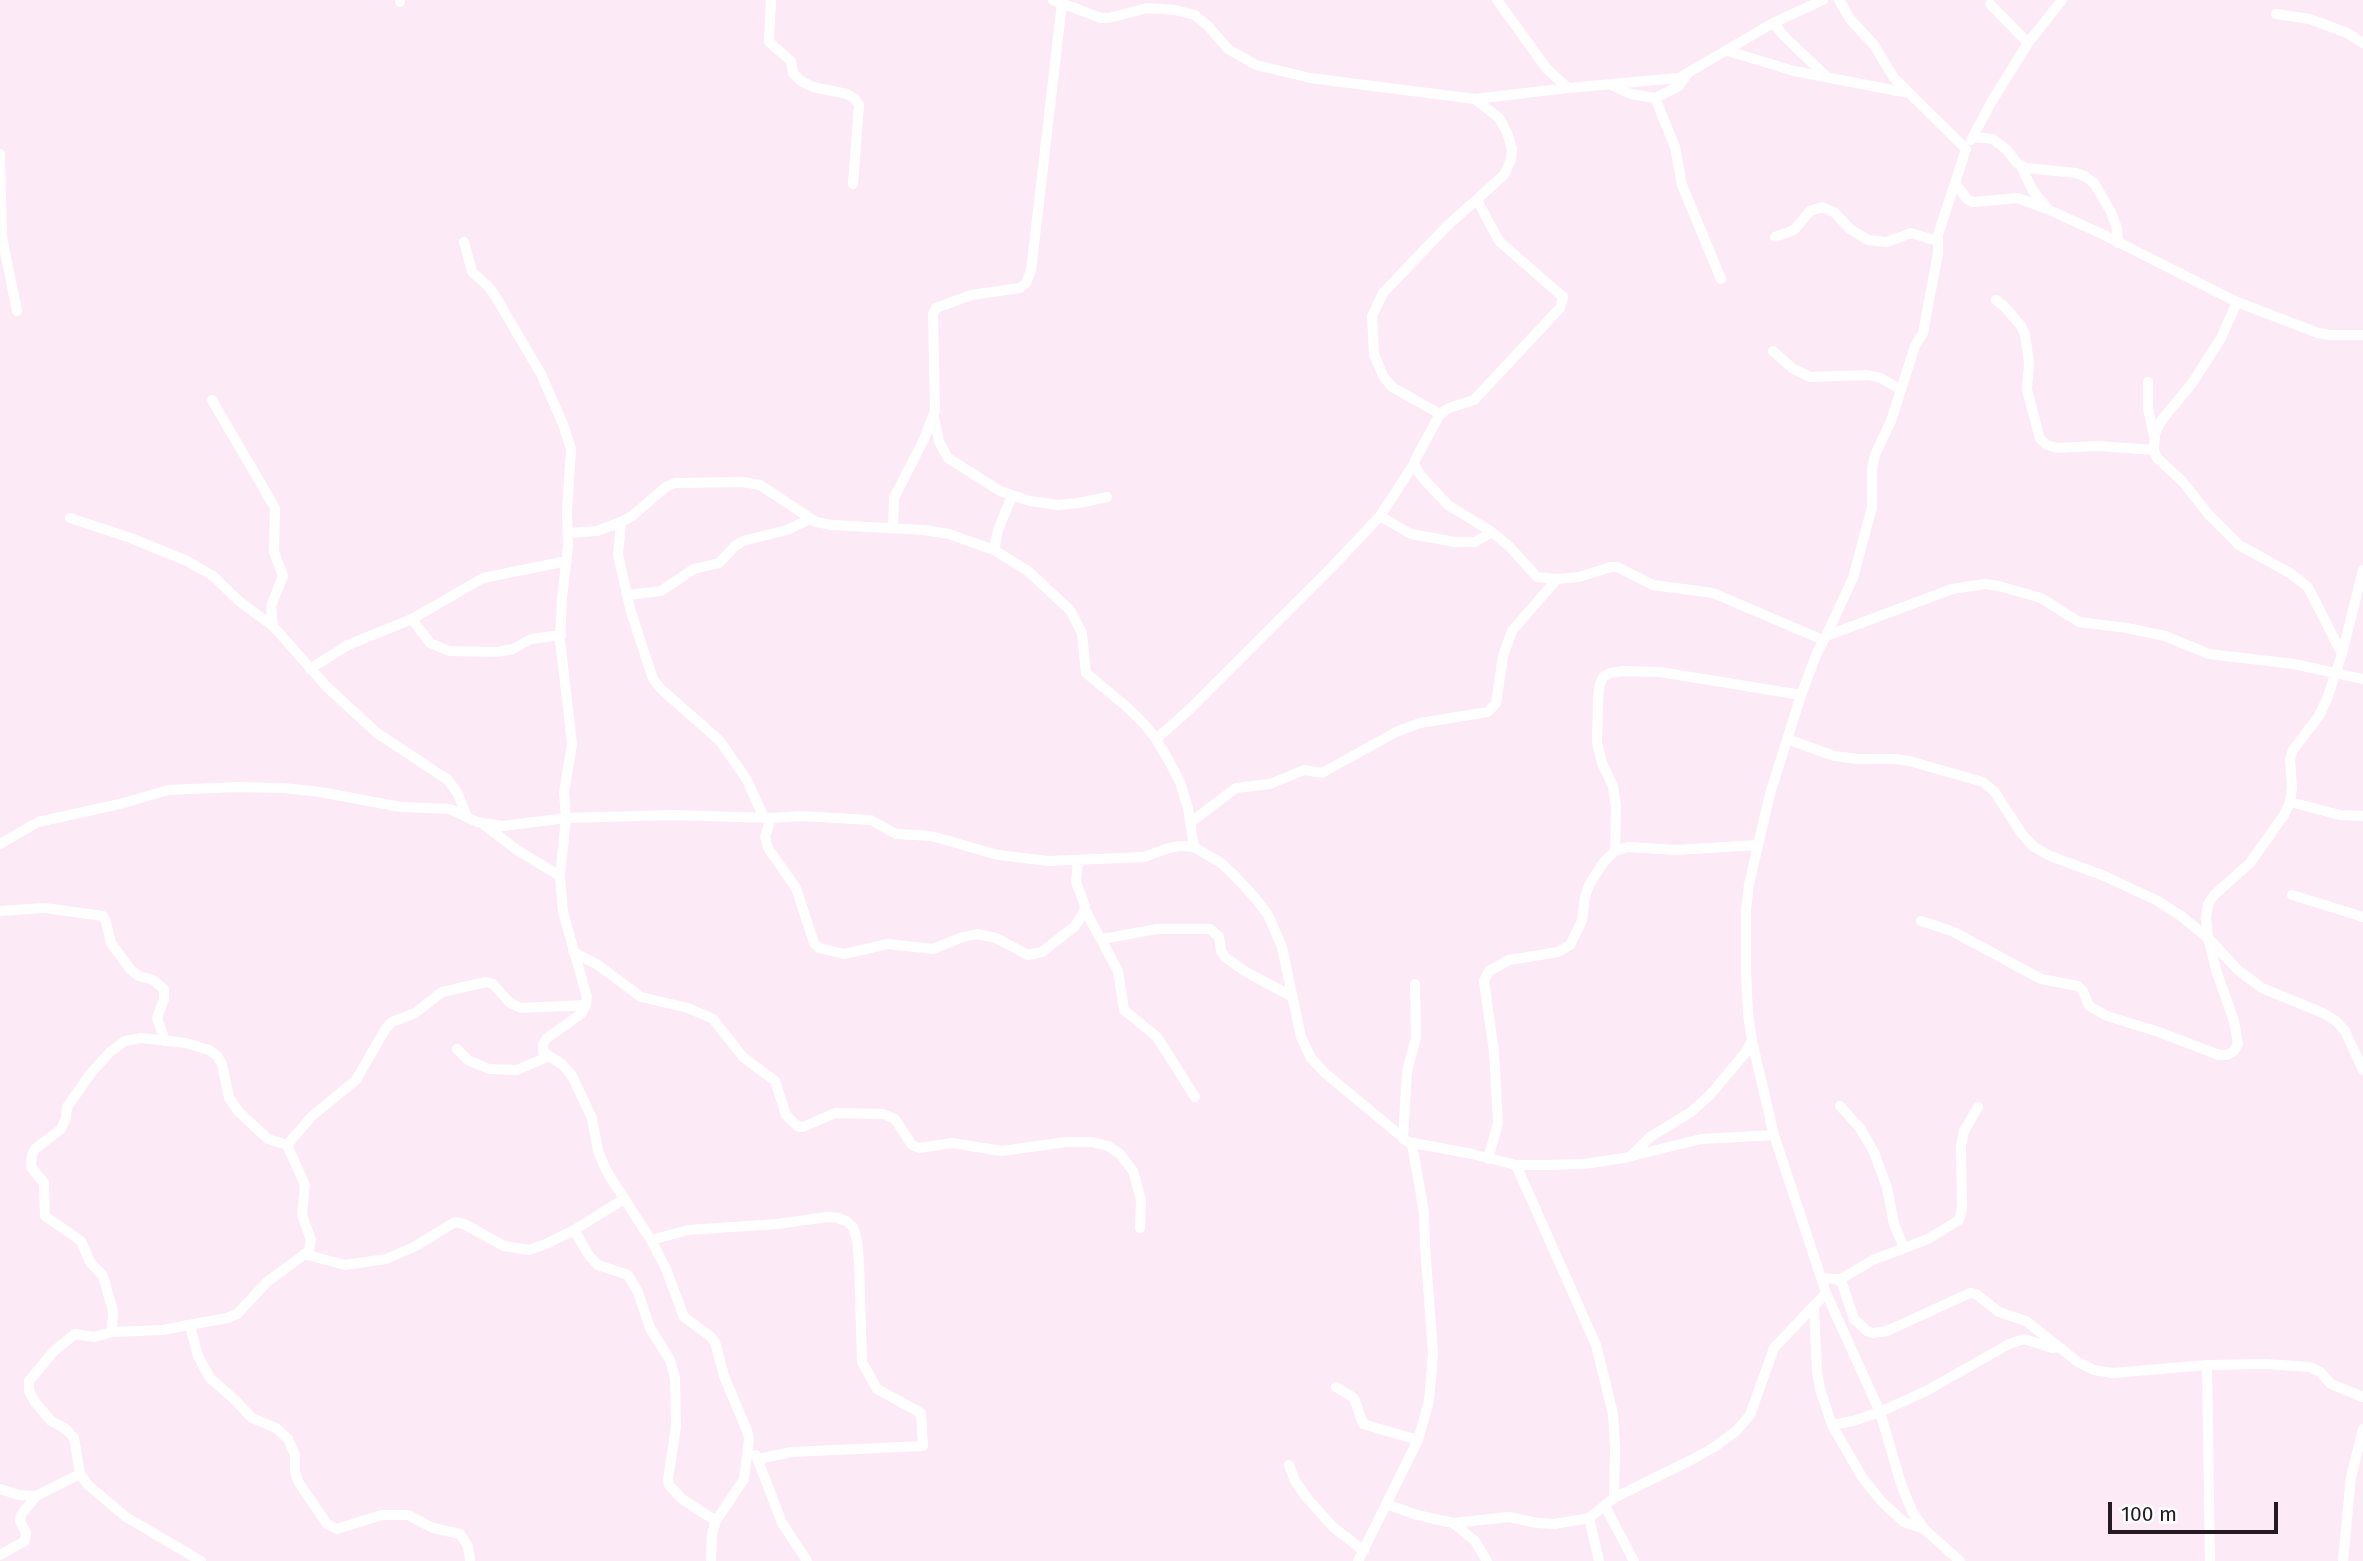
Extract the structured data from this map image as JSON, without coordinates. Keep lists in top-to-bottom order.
{
  "scale_bar": "100 m"
}
